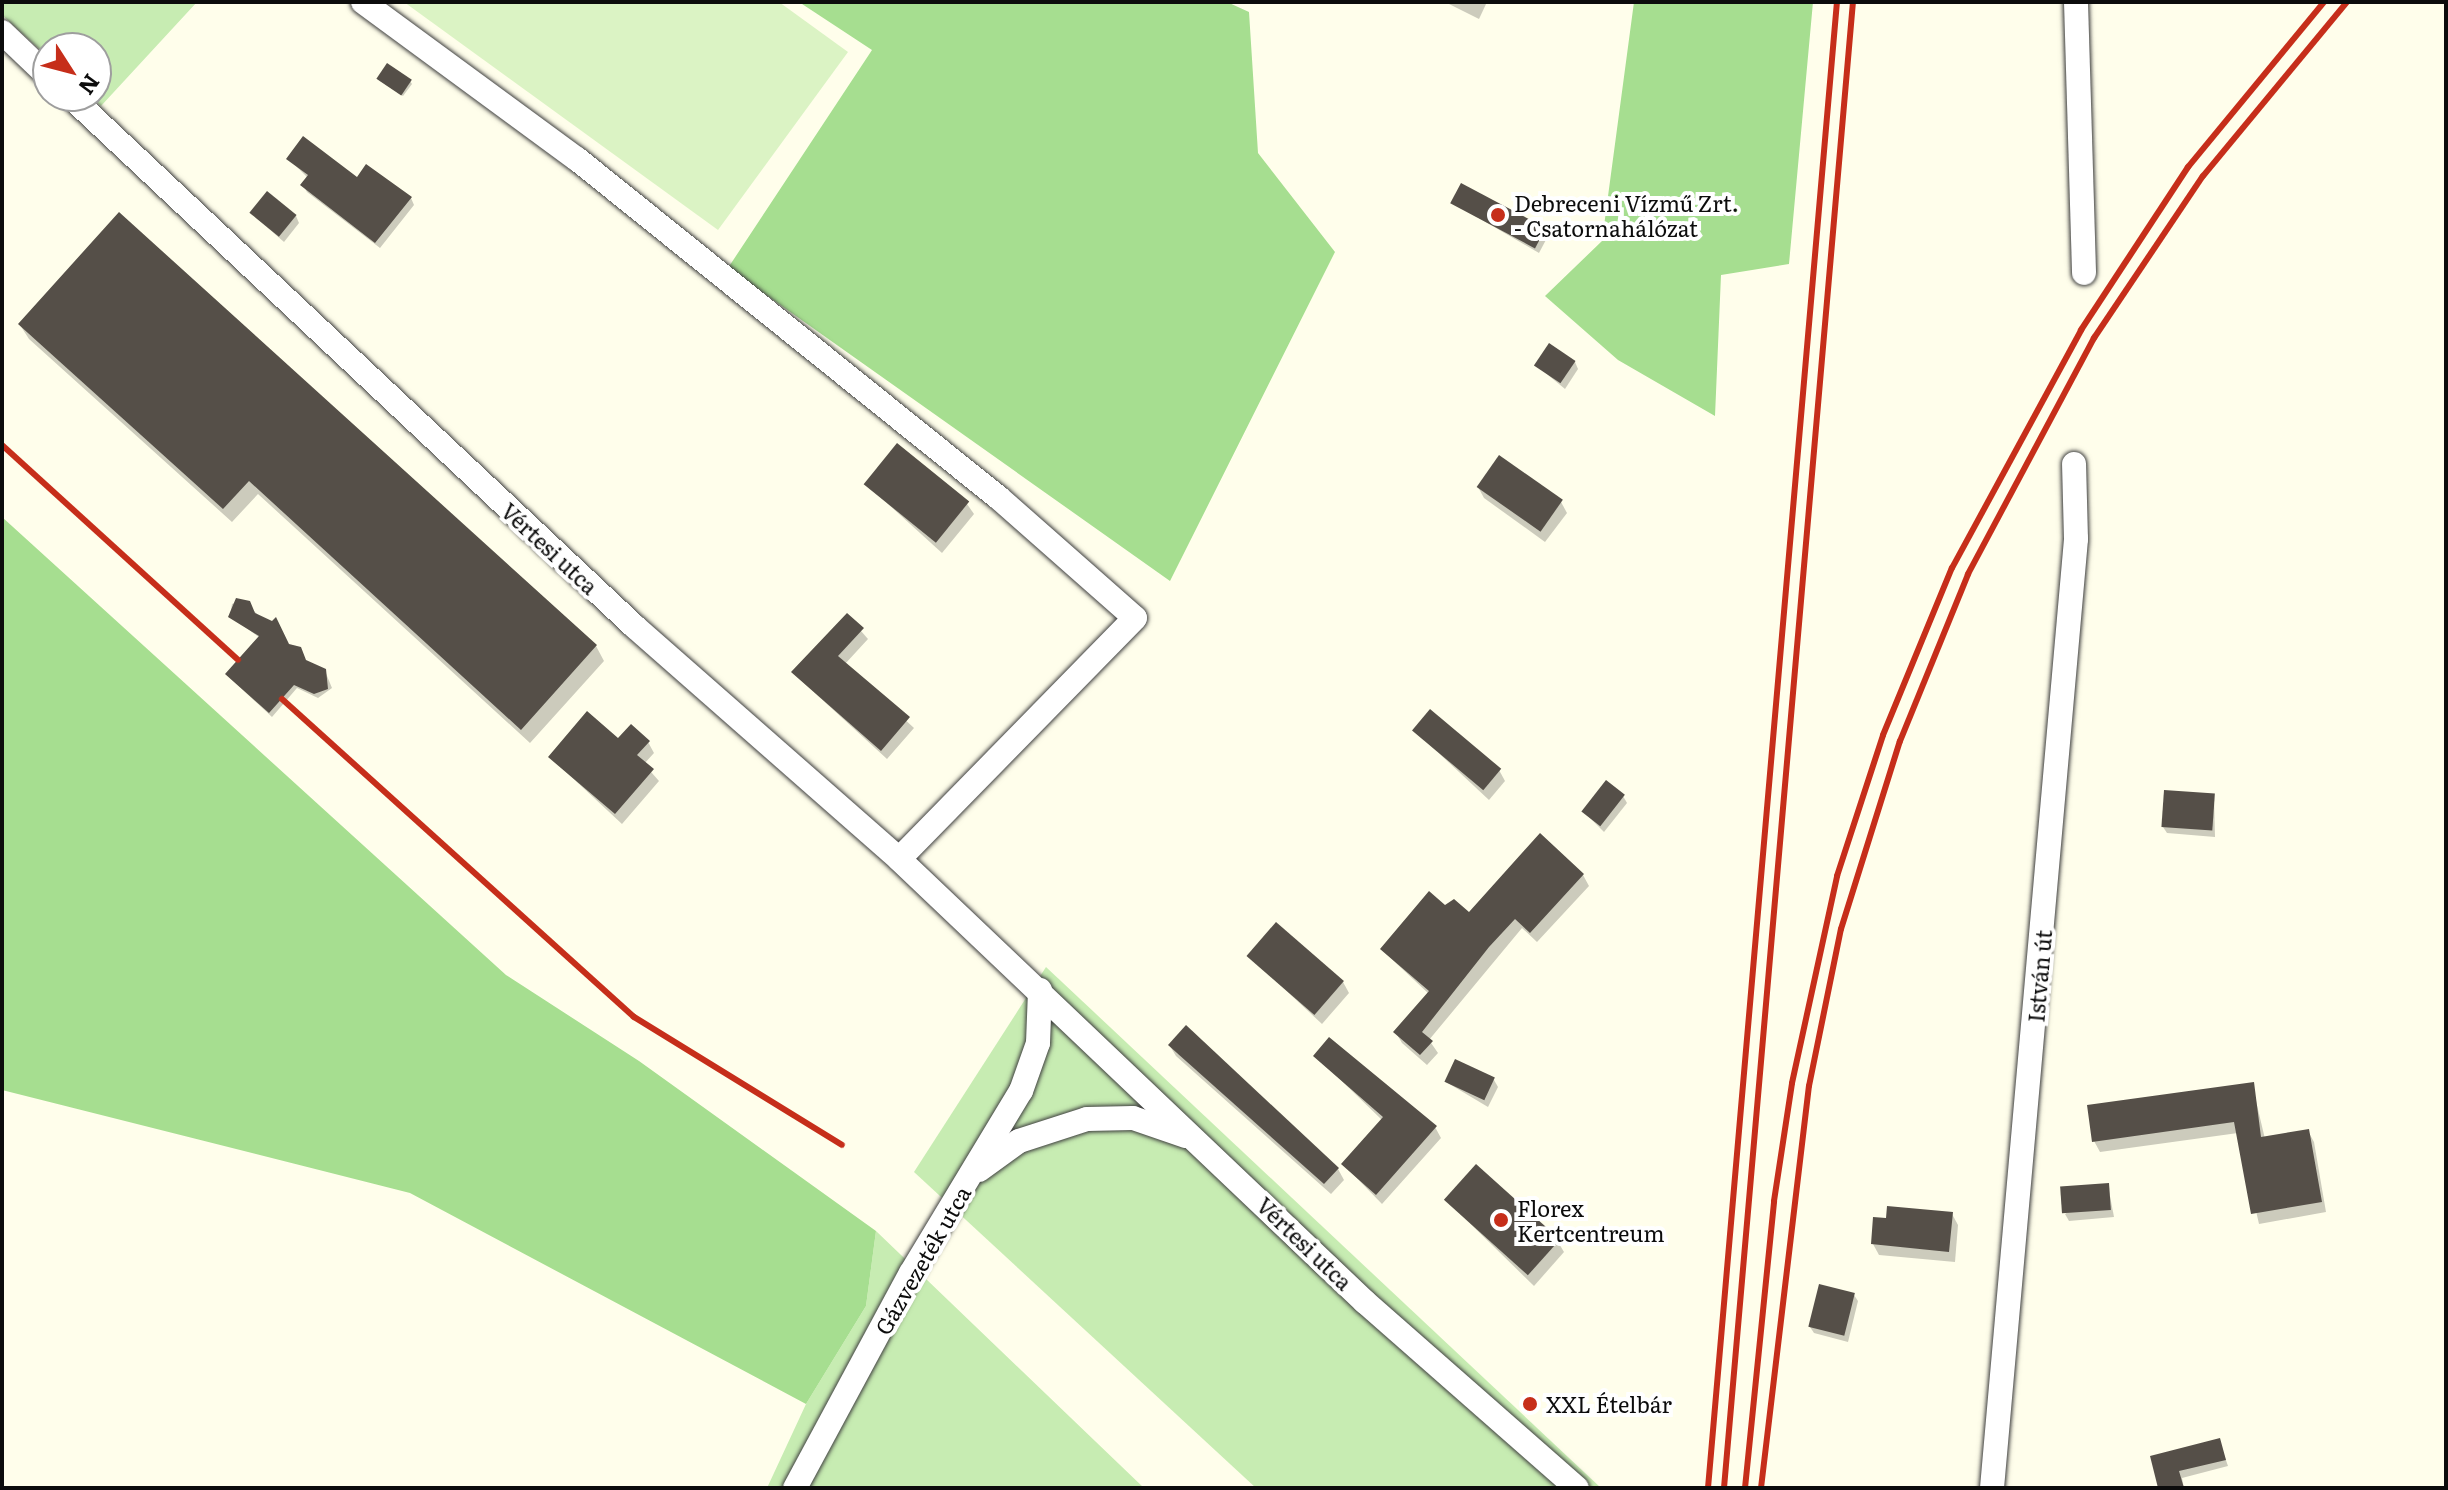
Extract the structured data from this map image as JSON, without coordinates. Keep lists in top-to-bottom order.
{
  "streets": {
    "street": ["Vértesi utca", "István út", "Gázvezeték utca"]
  },
  "crossings": [
    ["Vértesi utca", "Gázvezeték utca"]
  ],
  "places": ["Debreceni Vízmű Zrt. - Csatornahálózat", "Florex Kertcentreum", "XXL Ételbár"],
  "north": "bottom right"
}
